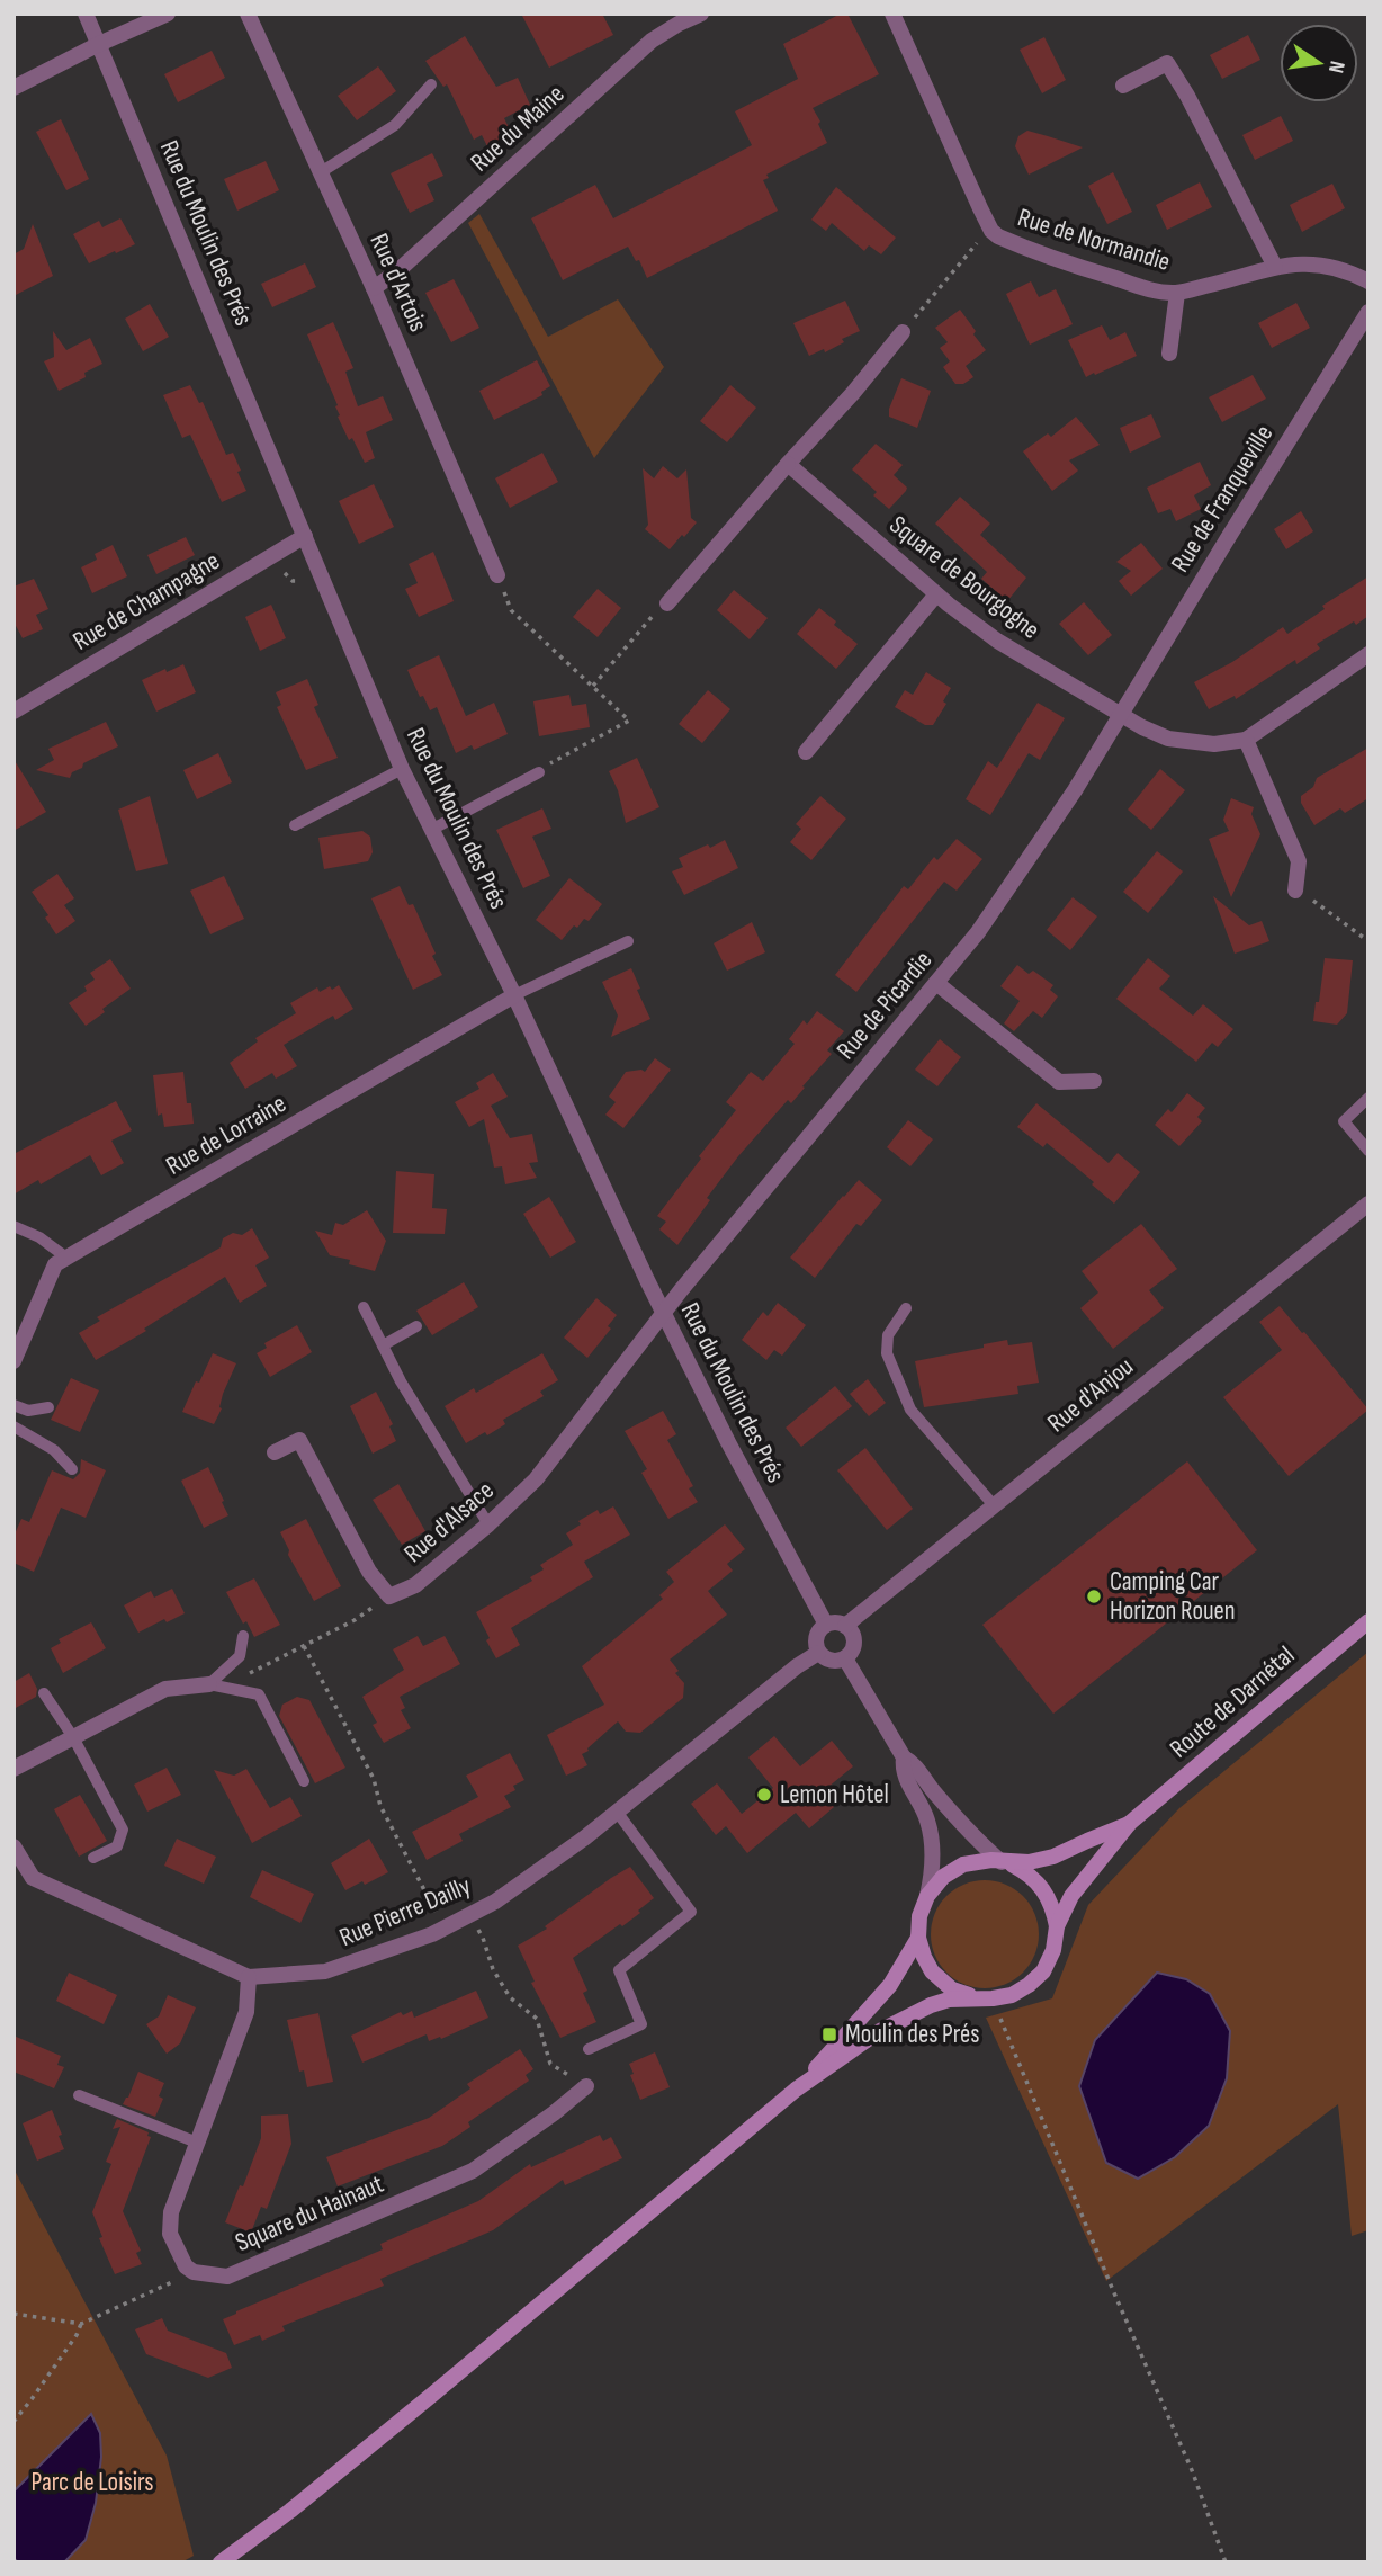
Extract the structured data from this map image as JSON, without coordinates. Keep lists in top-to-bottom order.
{
  "streets": {
    "main road": ["Route de Darnétal"],
    "street": [
      "Rue du Maine",
      "Rue du Moulin des Prés",
      "Rue de Normandie",
      "Rue d'Artois",
      "Rue de Franqueville",
      "Square de Bourgogne",
      "Rue de Champagne",
      "Rue de Picardie",
      "Rue de Lorraine",
      "Rue d'Anjou",
      "Rue d'Alsace",
      "Rue Pierre Dailly",
      "Square du Hainaut"
    ]
  },
  "crossings": [
    ["Rue du Maine", "Rue d'Artois"],
    ["Rue du Moulin des Prés", "Rue de Champagne"],
    ["Rue du Moulin des Prés", "Rue de Picardie"],
    ["Rue du Moulin des Prés", "Rue de Lorraine"],
    ["Rue du Moulin des Prés", "Rue d'Anjou"],
    ["Rue du Moulin des Prés", "Rue d'Alsace"],
    ["Rue du Moulin des Prés", "Rue Pierre Dailly"],
    ["Rue de Franqueville", "Square de Bourgogne"],
    ["Rue de Franqueville", "Rue de Picardie"],
    ["Square de Bourgogne", "Rue de Picardie"],
    ["Rue de Picardie", "Rue d'Alsace"],
    ["Rue d'Anjou", "Rue Pierre Dailly"]
  ],
  "parks": ["Parc de Loisirs"],
  "places": {
    "other": ["Camping Car Horizon Rouen", "Lemon Hôtel"],
    "transit": ["Moulin des Prés"]
  },
  "north": "right"
}
